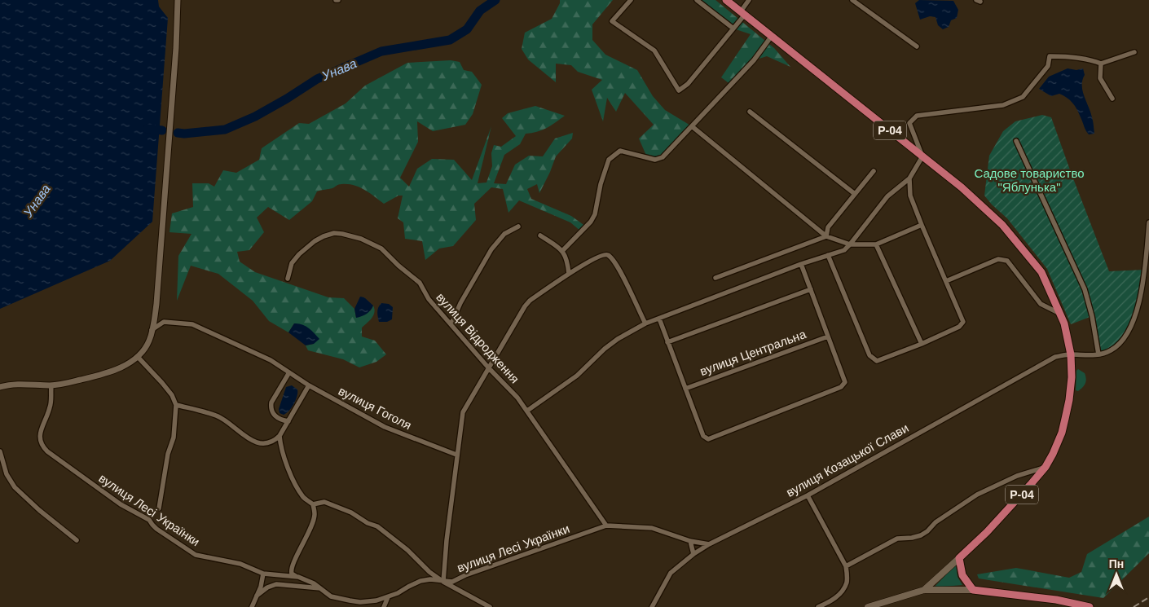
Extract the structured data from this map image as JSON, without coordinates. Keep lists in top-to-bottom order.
{
  "streets": {
    "main road": ["Р-04"],
    "street": [
      "вулиця Відродження",
      "вулиця Центральна",
      "вулиця Гоголя",
      "вулиця Козацької Слави",
      "вулиця Лесі Українки"
    ]
  },
  "crossings": [
    ["Р-04", "вулиця Козацької Слави"],
    ["вулиця Відродження", "вулиця Лесі Українки"],
    ["вулиця Козацької Слави", "вулиця Лесі Українки"]
  ],
  "water": ["Унава"],
  "parks": ["Садове товариство \"Яблунька\""],
  "north": "top"
}
